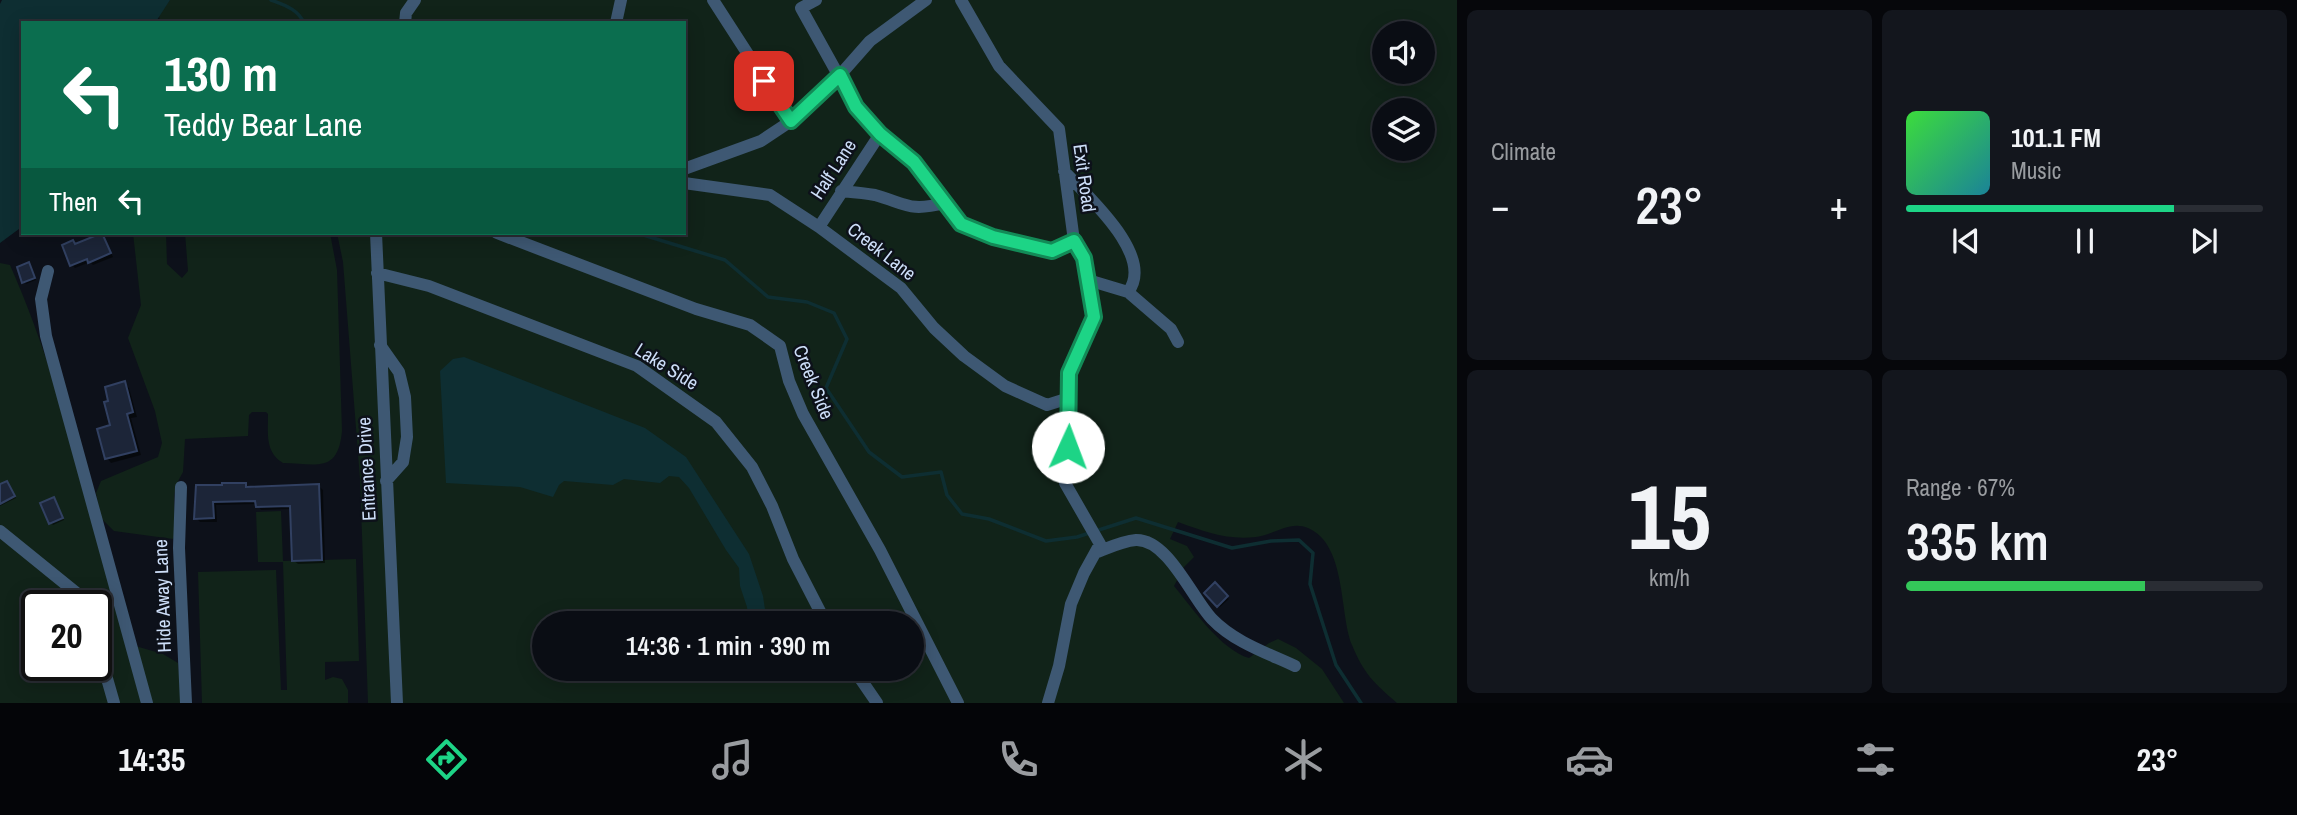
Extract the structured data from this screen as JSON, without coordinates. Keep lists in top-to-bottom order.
{
  "streets": {
    "street": [
      "Half Lane",
      "Exit Road",
      "Creek Lane",
      "Lake Side",
      "Creek Side",
      "Entrance Drive",
      "Hide Away Lane"
    ]
  },
  "crossings": [
    ["Half Lane", "Creek Lane"],
    ["Exit Road", "Creek Lane"],
    ["Lake Side", "Entrance Drive"]
  ],
  "page": {
    "tile": [
      "Climate",
      ["15", "km/h"],
      ["Range · 67%", "335 km"]
    ],
    "turn": ["130 m", "Teddy Bear Lane"],
    "song": ["101.1 FM", "Music"],
    "then": "Then",
    "heat": ["−", "23°", "+"],
    "limit": "20",
    "trip": "14:36 · 1 min · 390 m",
    "tabs": ["14:35", "23°"]
  }
}
